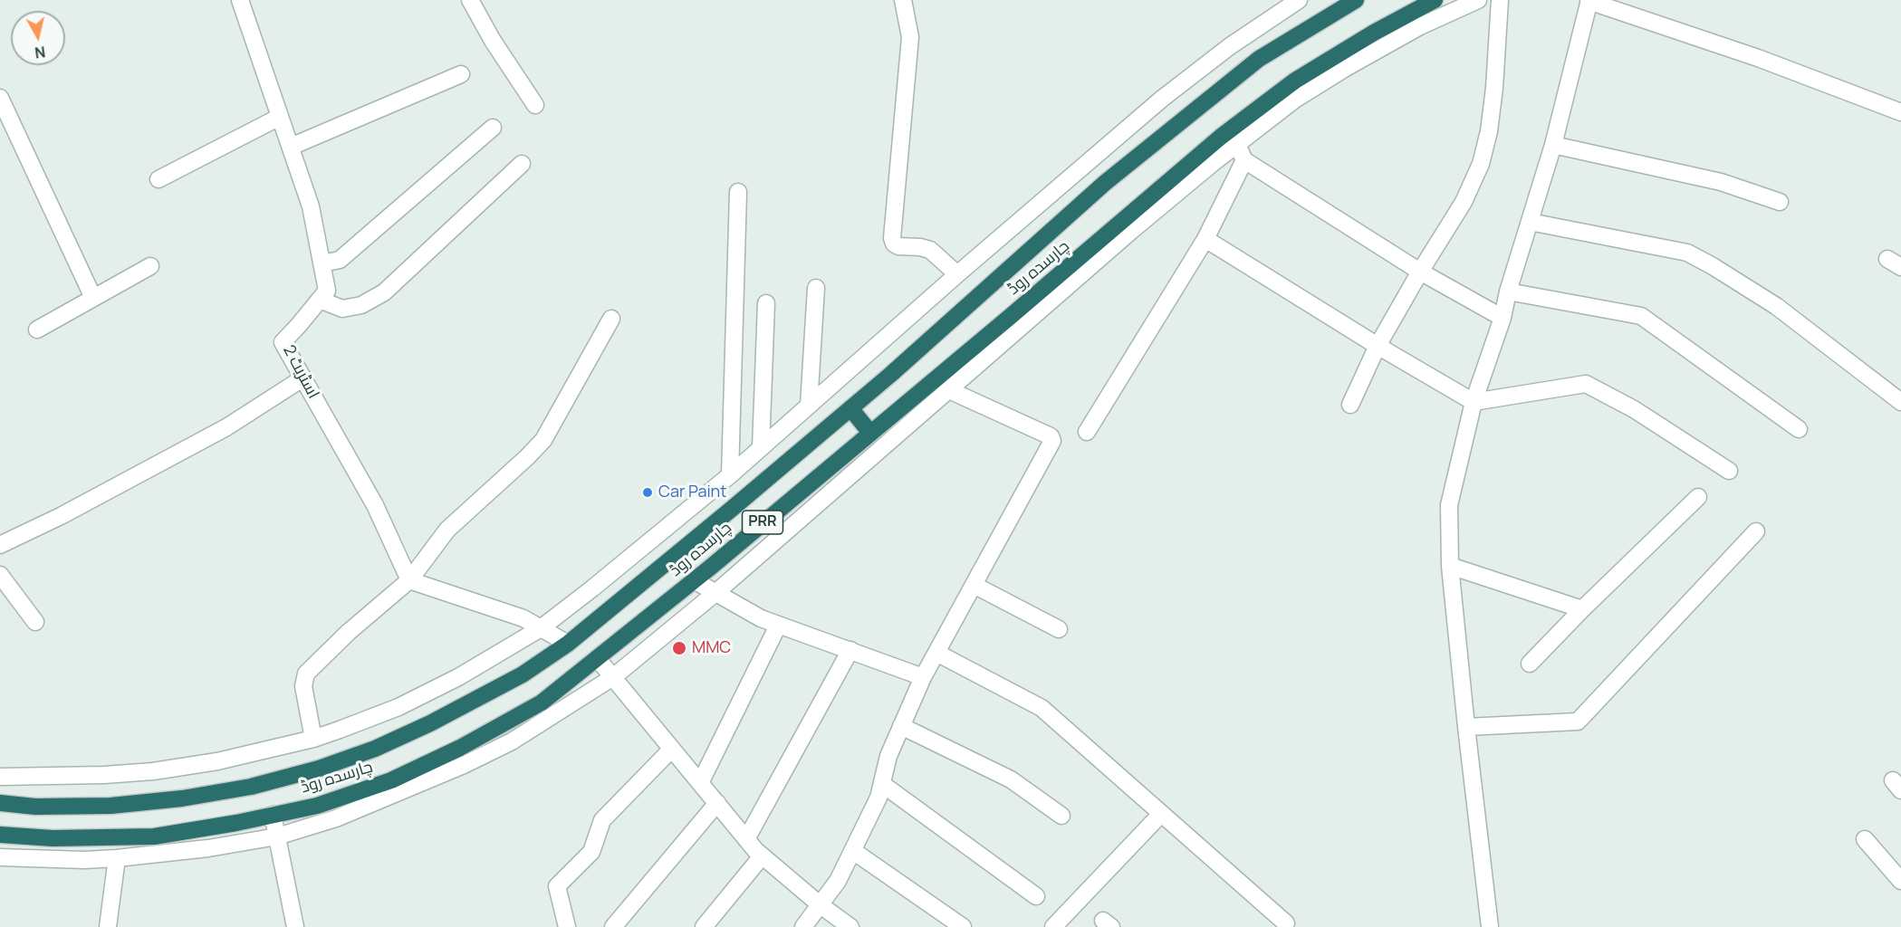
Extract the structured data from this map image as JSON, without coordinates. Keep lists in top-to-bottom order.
{
  "streets": {
    "highway": ["چارسدہ روڈ", "PRR"],
    "street": ["اسٹریٹ 2"]
  },
  "places": ["Car Paint", "MMC"],
  "north": "bottom"
}
